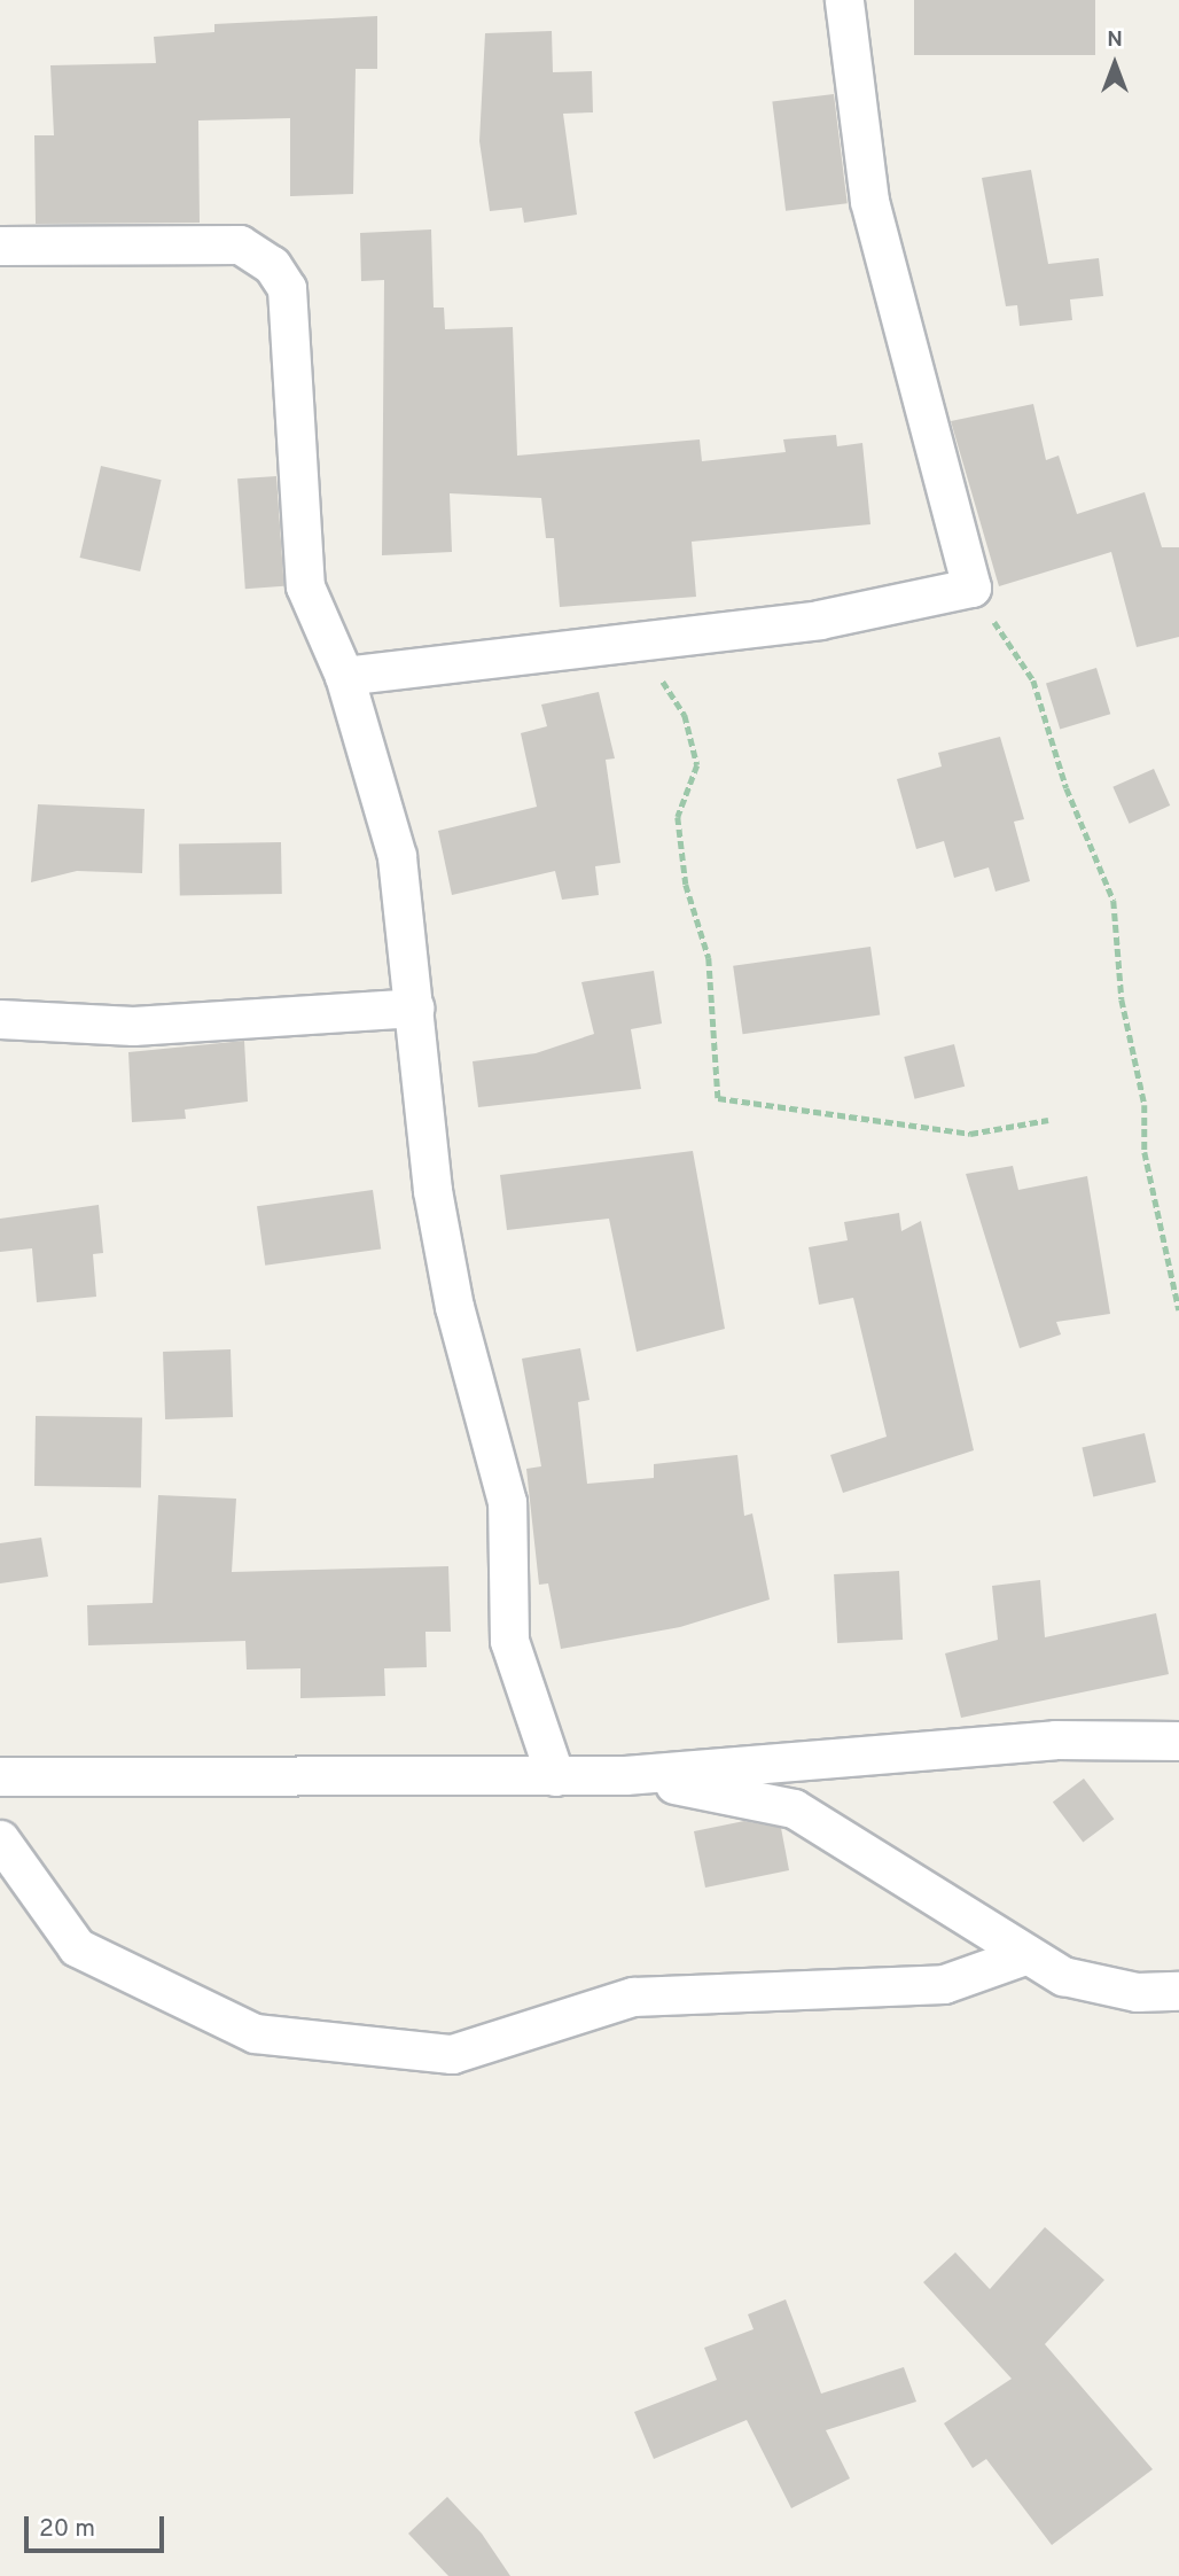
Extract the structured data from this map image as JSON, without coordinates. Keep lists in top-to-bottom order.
{
  "scale_bar": "20 m",
  "north": "top"
}
